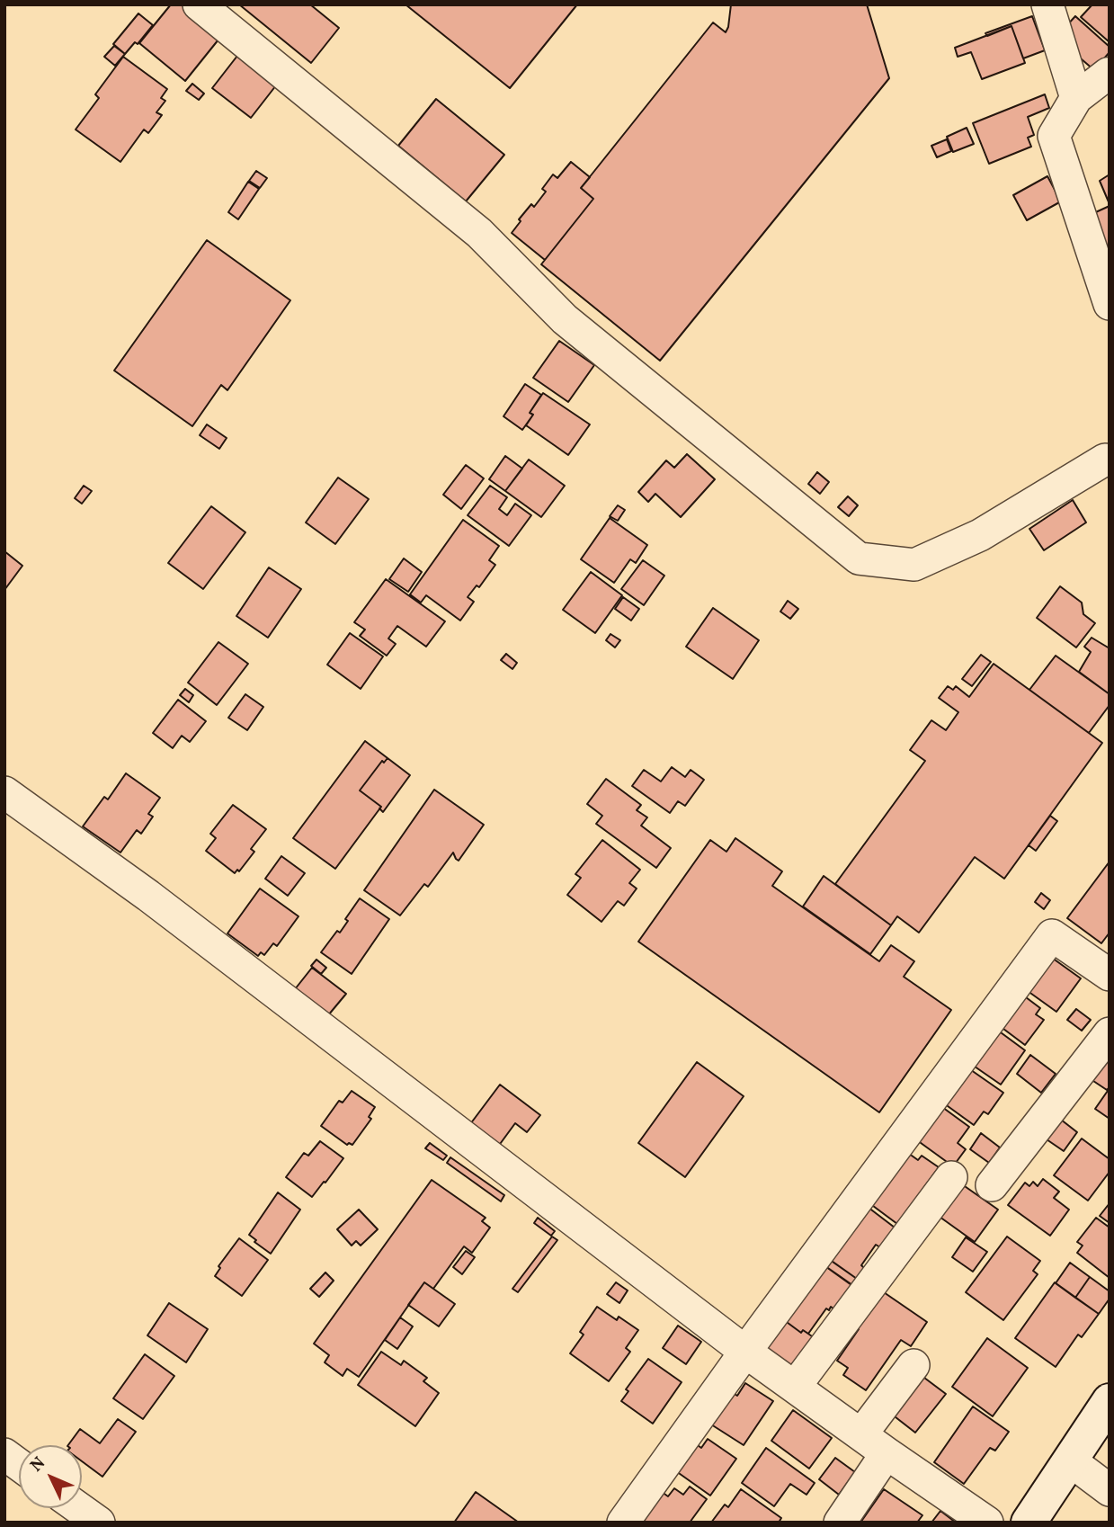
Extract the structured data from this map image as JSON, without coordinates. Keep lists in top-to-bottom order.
{
  "north": "top left"
}
